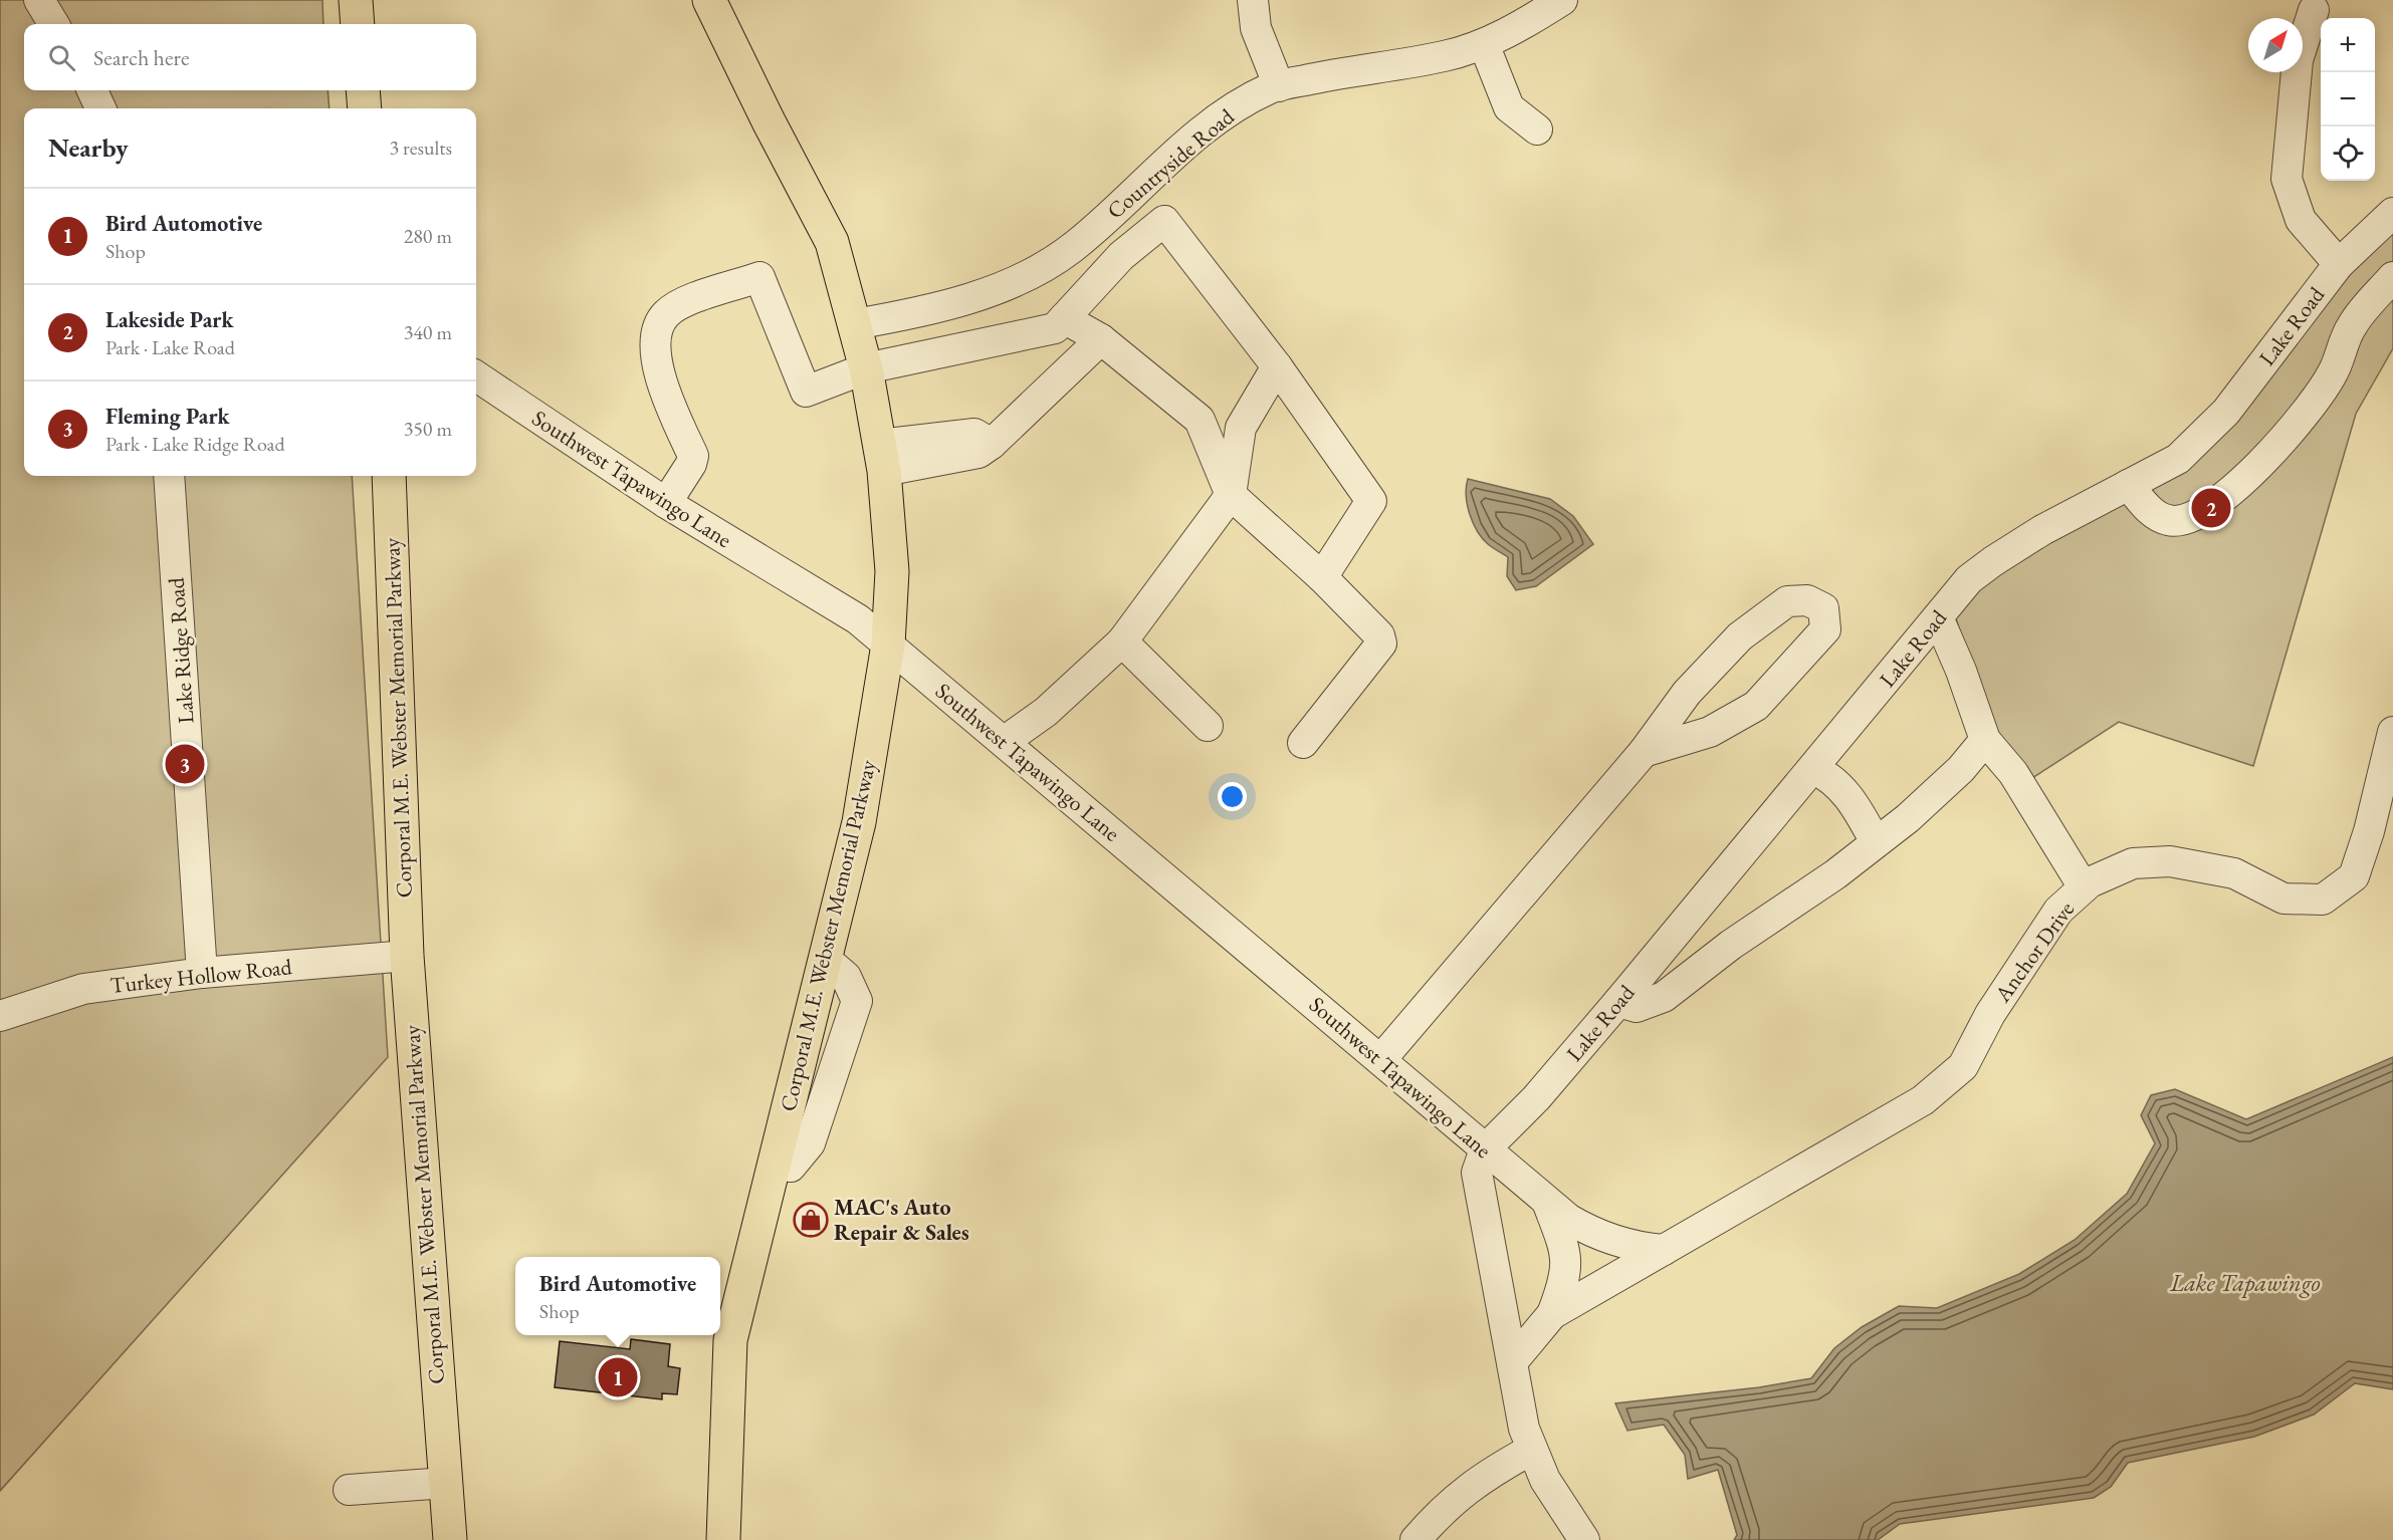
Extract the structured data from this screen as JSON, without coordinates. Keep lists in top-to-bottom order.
{
  "streets": {
    "main road": ["Corporal M.E. Webster Memorial Parkway"],
    "street": [
      "Countryside Road",
      "Lake Road",
      "Southwest Tapawingo Lane",
      "Lake Ridge Road",
      "Anchor Drive",
      "Turkey Hollow Road"
    ]
  },
  "crossings": [
    ["Countryside Road", "Corporal M.E. Webster Memorial Parkway"],
    ["Lake Road", "Southwest Tapawingo Lane"],
    ["Southwest Tapawingo Lane", "Corporal M.E. Webster Memorial Parkway"],
    ["Southwest Tapawingo Lane", "Anchor Drive"],
    ["Lake Ridge Road", "Turkey Hollow Road"],
    ["Corporal M.E. Webster Memorial Parkway", "Turkey Hollow Road"]
  ],
  "water": ["Lake Tapawingo"],
  "places": {
    "shop": ["MAC's Auto Repair & Sales"]
  },
  "north": "top right",
  "page": {
    "map_buttons": ["+", "−"],
    "search": "Search here",
    "heading": ["Nearby", "3 results"],
    "list": [
      {
        "mark": "1",
        "name": "Bird Automotive",
        "note": "Shop",
        "value": "280 m"
      },
      {
        "mark": "2",
        "name": "Lakeside Park",
        "note": "Park · Lake Road",
        "value": "340 m"
      },
      {
        "mark": "3",
        "name": "Fleming Park",
        "note": "Park · Lake Ridge Road",
        "value": "350 m"
      }
    ],
    "pins": ["2", "3", "1"],
    "popup": ["Bird Automotive", "Shop"]
  }
}
